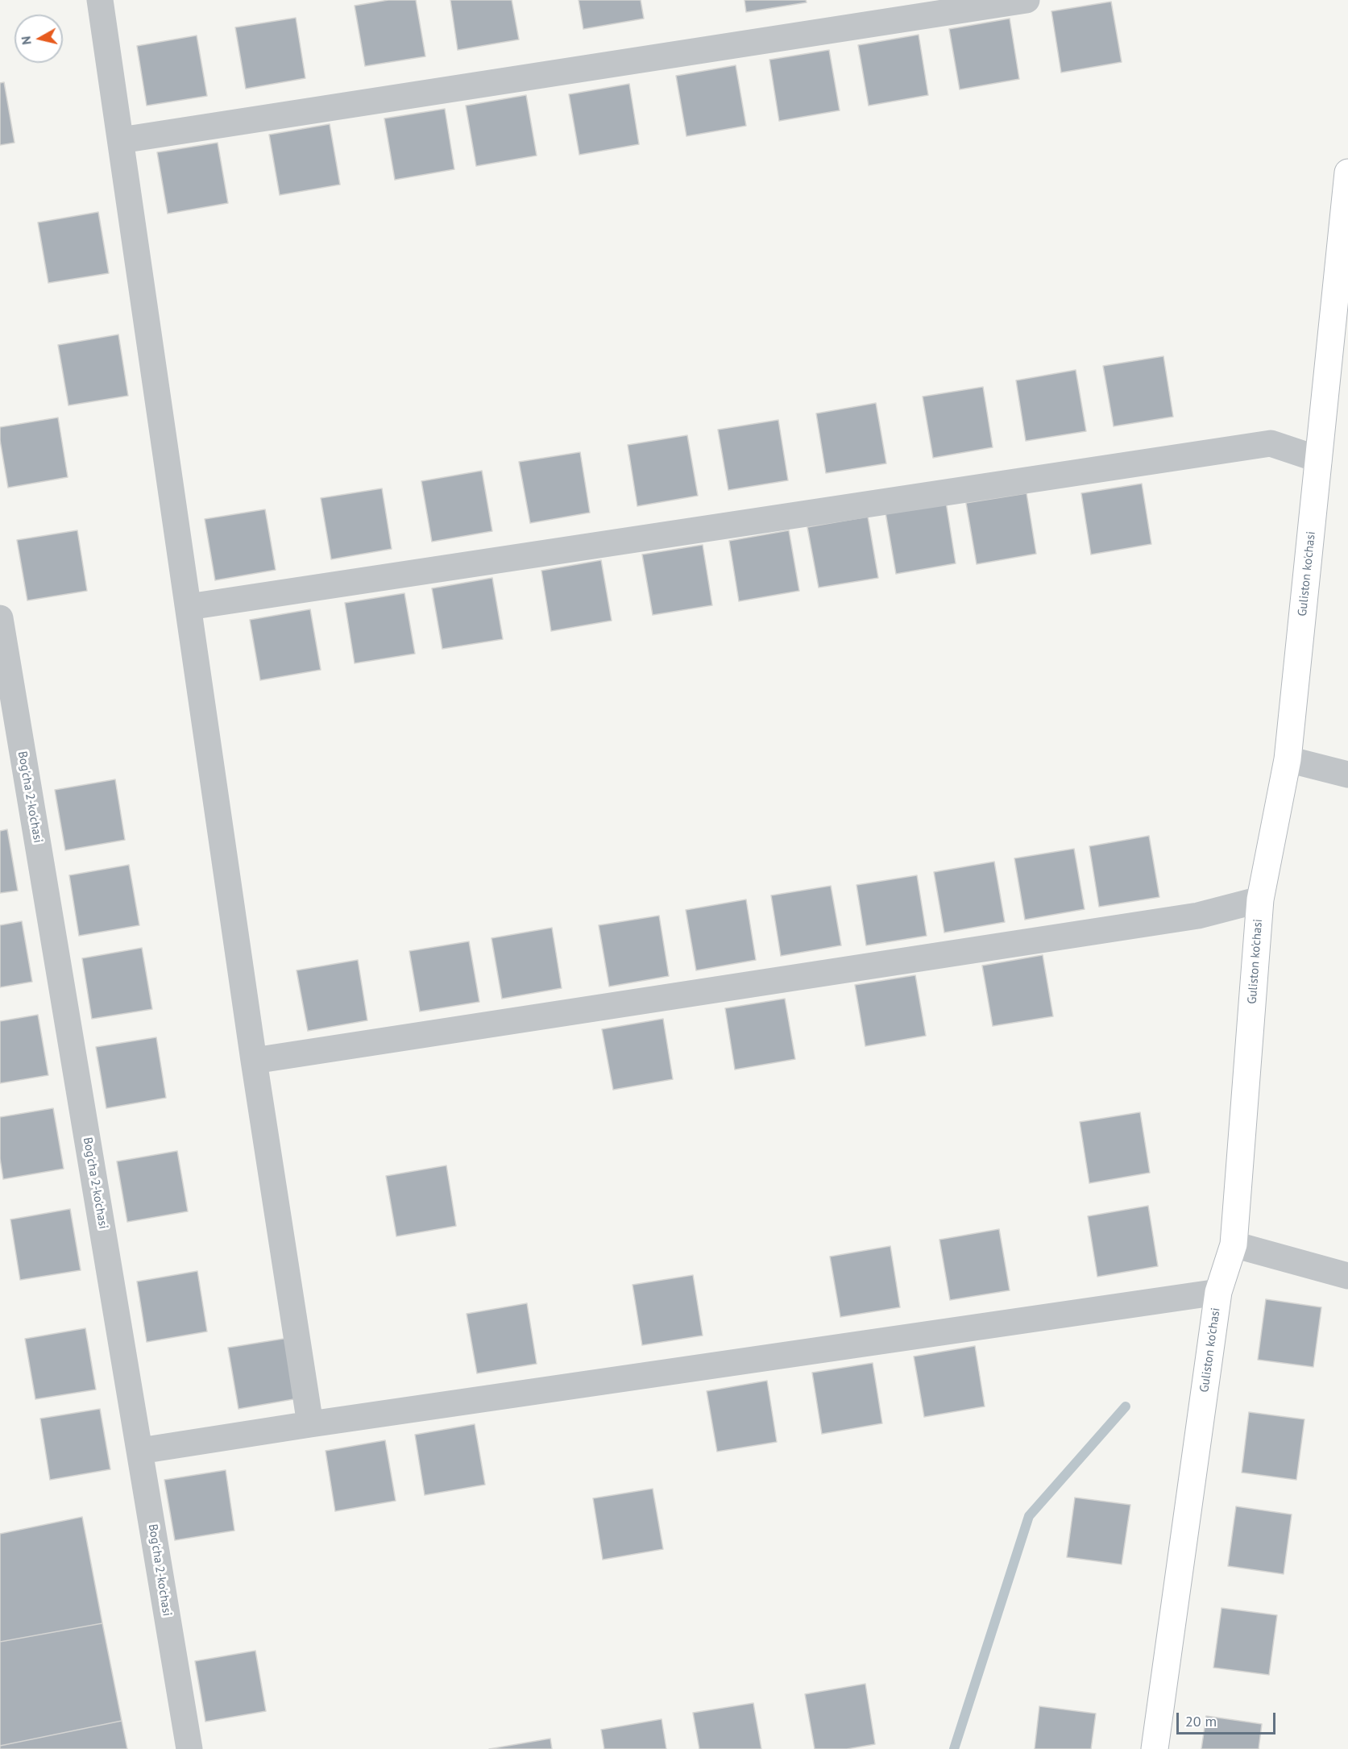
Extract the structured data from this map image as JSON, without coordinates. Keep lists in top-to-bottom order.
{
  "streets": {
    "main road": ["Guliston ko'chasi"],
    "street": ["Bog'cha 2-ko'chasi"]
  },
  "scale_bar": "20 m",
  "north": "left"
}
